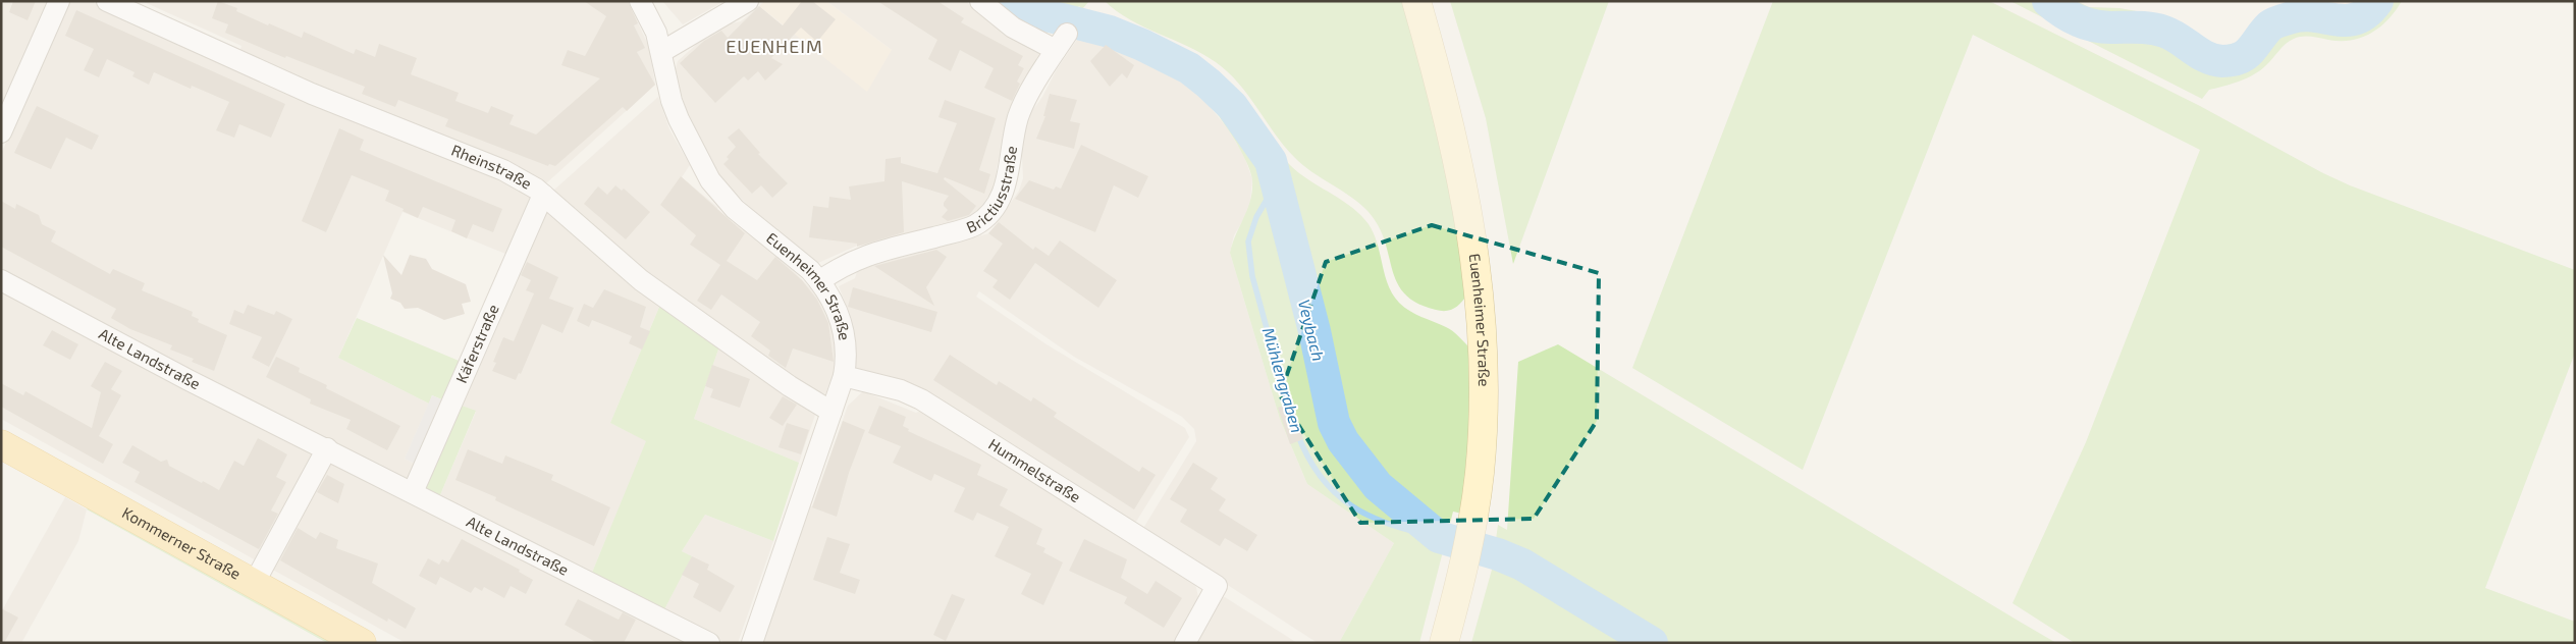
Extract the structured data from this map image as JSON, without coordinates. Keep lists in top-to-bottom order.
{
  "streets": {
    "main road": ["Euenheimer Straße", "Kommerner Straße"],
    "street": [
      "Rheinstraße",
      "Brictiusstraße",
      "Käferstraße",
      "Alte Landstraße",
      "Hummelstraße"
    ]
  },
  "crossings": [
    ["Rheinstraße", "Euenheimer Straße"],
    ["Rheinstraße", "Käferstraße"],
    ["Brictiusstraße", "Euenheimer Straße"],
    ["Euenheimer Straße", "Hummelstraße"],
    ["Käferstraße", "Alte Landstraße"]
  ],
  "districts": ["EUENHEIM"],
  "water": ["Veybach", "Mühlengraben"]
}
